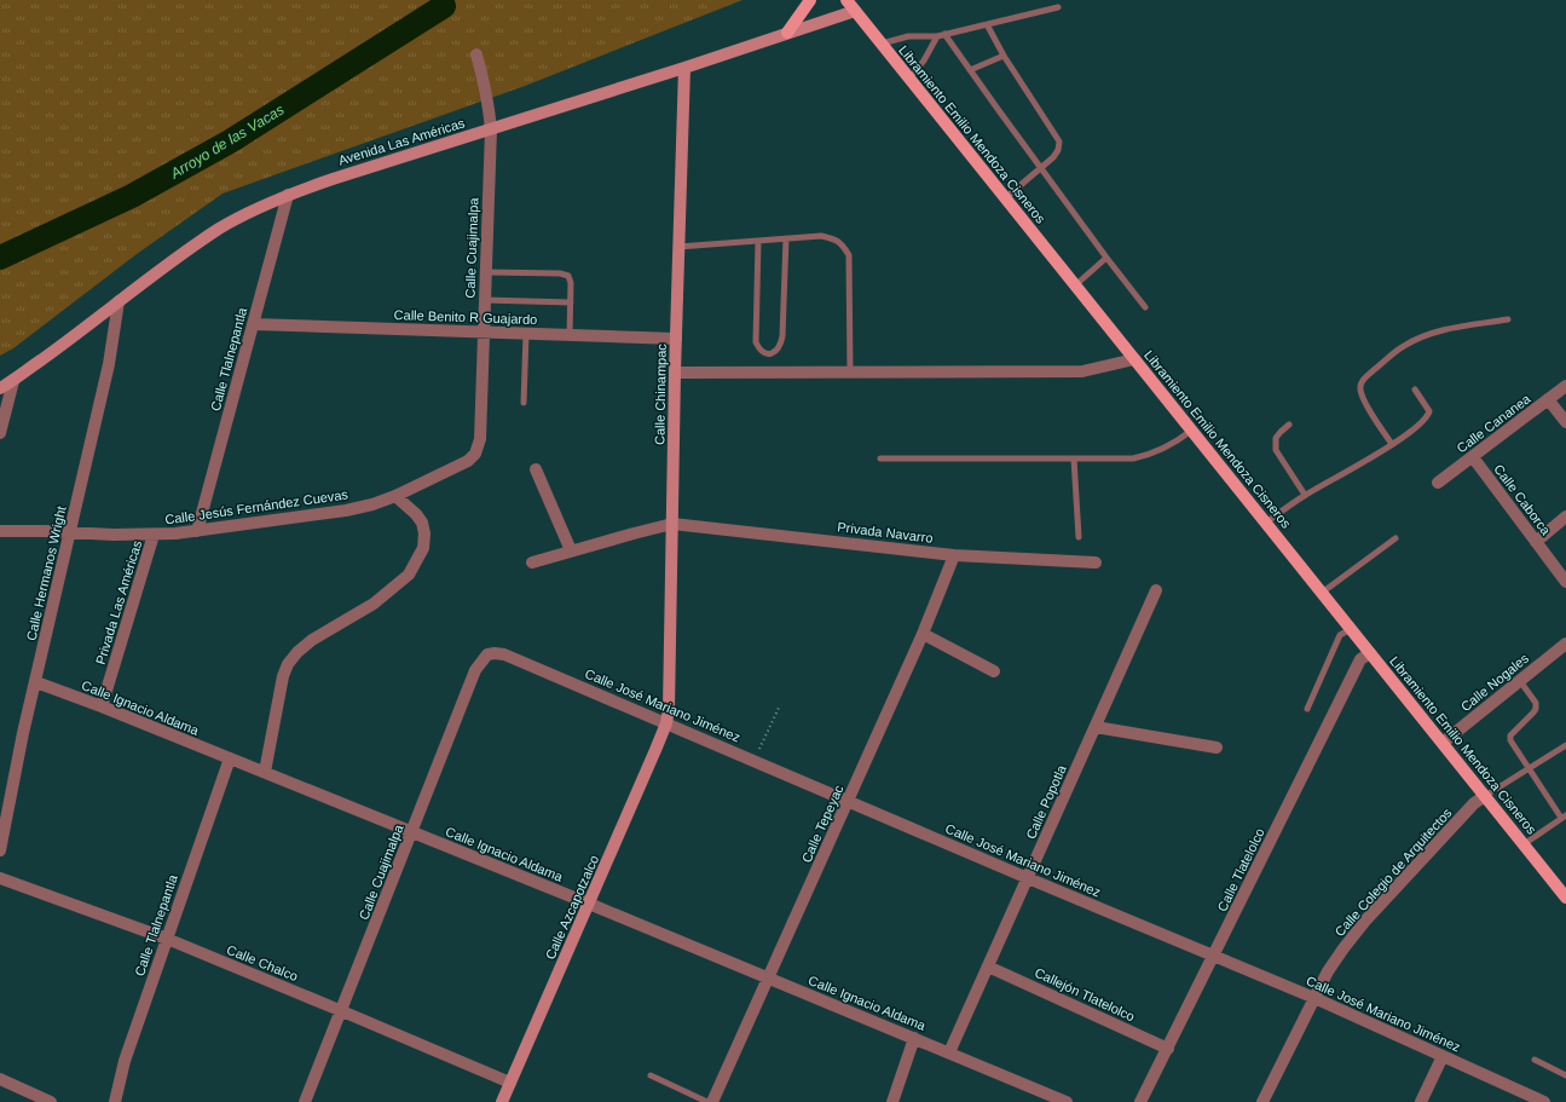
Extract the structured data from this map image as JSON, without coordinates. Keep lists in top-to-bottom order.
{
  "streets": {
    "main road": ["Libramiento Emilio Mendoza Cisneros"],
    "street": [
      "Avenida Las Américas",
      "Calle Cuajimalpa",
      "Calle Benito R Guajardo",
      "Calle Tlalnepantla",
      "Calle Chinampac",
      "Calle Cananea",
      "Calle Caborca",
      "Calle Jesús Fernández Cuevas",
      "Privada Navarro",
      "Calle Hermanos Wright",
      "Privada Las Américas",
      "Calle Nogales",
      "Calle José Mariano Jiménez",
      "Calle Ignacio Aldama",
      "Calle Popotla",
      "Calle Tepeyac",
      "Calle Tlatelolco",
      "Calle Colegio de Arquitectos",
      "Calle Azcapotzalco",
      "Calle Chalco",
      "Callejón Tlatelolco"
    ]
  },
  "crossings": [
    ["Libramiento Emilio Mendoza Cisneros", "Avenida Las Américas"],
    ["Libramiento Emilio Mendoza Cisneros", "Calle Nogales"],
    ["Libramiento Emilio Mendoza Cisneros", "Calle Tlatelolco"],
    ["Libramiento Emilio Mendoza Cisneros", "Calle Colegio de Arquitectos"],
    ["Avenida Las Américas", "Calle Cuajimalpa"],
    ["Avenida Las Américas", "Calle Tlalnepantla"],
    ["Avenida Las Américas", "Calle Chinampac"],
    ["Avenida Las Américas", "Calle Hermanos Wright"],
    ["Calle Cuajimalpa", "Calle Benito R Guajardo"],
    ["Calle Cuajimalpa", "Calle Jesús Fernández Cuevas"],
    ["Calle Cuajimalpa", "Calle José Mariano Jiménez"],
    ["Calle Cuajimalpa", "Calle Ignacio Aldama"],
    ["Calle Cuajimalpa", "Calle Chalco"],
    ["Calle Benito R Guajardo", "Calle Tlalnepantla"],
    ["Calle Benito R Guajardo", "Calle Chinampac"],
    ["Calle Tlalnepantla", "Calle Jesús Fernández Cuevas"],
    ["Calle Tlalnepantla", "Calle Ignacio Aldama"],
    ["Calle Tlalnepantla", "Calle Chalco"],
    ["Calle Chinampac", "Privada Navarro"],
    ["Calle Chinampac", "Calle José Mariano Jiménez"],
    ["Calle Chinampac", "Calle Azcapotzalco"],
    ["Calle Cananea", "Calle Caborca"],
    ["Calle Jesús Fernández Cuevas", "Calle Hermanos Wright"],
    ["Calle Jesús Fernández Cuevas", "Privada Las Américas"],
    ["Privada Navarro", "Calle Tepeyac"],
    ["Calle Hermanos Wright", "Calle Ignacio Aldama"],
    ["Privada Las Américas", "Calle Ignacio Aldama"],
    ["Calle José Mariano Jiménez", "Calle Popotla"],
    ["Calle José Mariano Jiménez", "Calle Tepeyac"],
    ["Calle José Mariano Jiménez", "Calle Tlatelolco"],
    ["Calle José Mariano Jiménez", "Calle Colegio de Arquitectos"],
    ["Calle José Mariano Jiménez", "Calle Azcapotzalco"],
    ["Calle Ignacio Aldama", "Calle Popotla"],
    ["Calle Ignacio Aldama", "Calle Tepeyac"],
    ["Calle Ignacio Aldama", "Calle Azcapotzalco"],
    ["Calle Popotla", "Callejón Tlatelolco"],
    ["Calle Tlatelolco", "Callejón Tlatelolco"],
    ["Calle Azcapotzalco", "Calle Chalco"]
  ],
  "water": ["Arroyo de las Vacas"]
}
